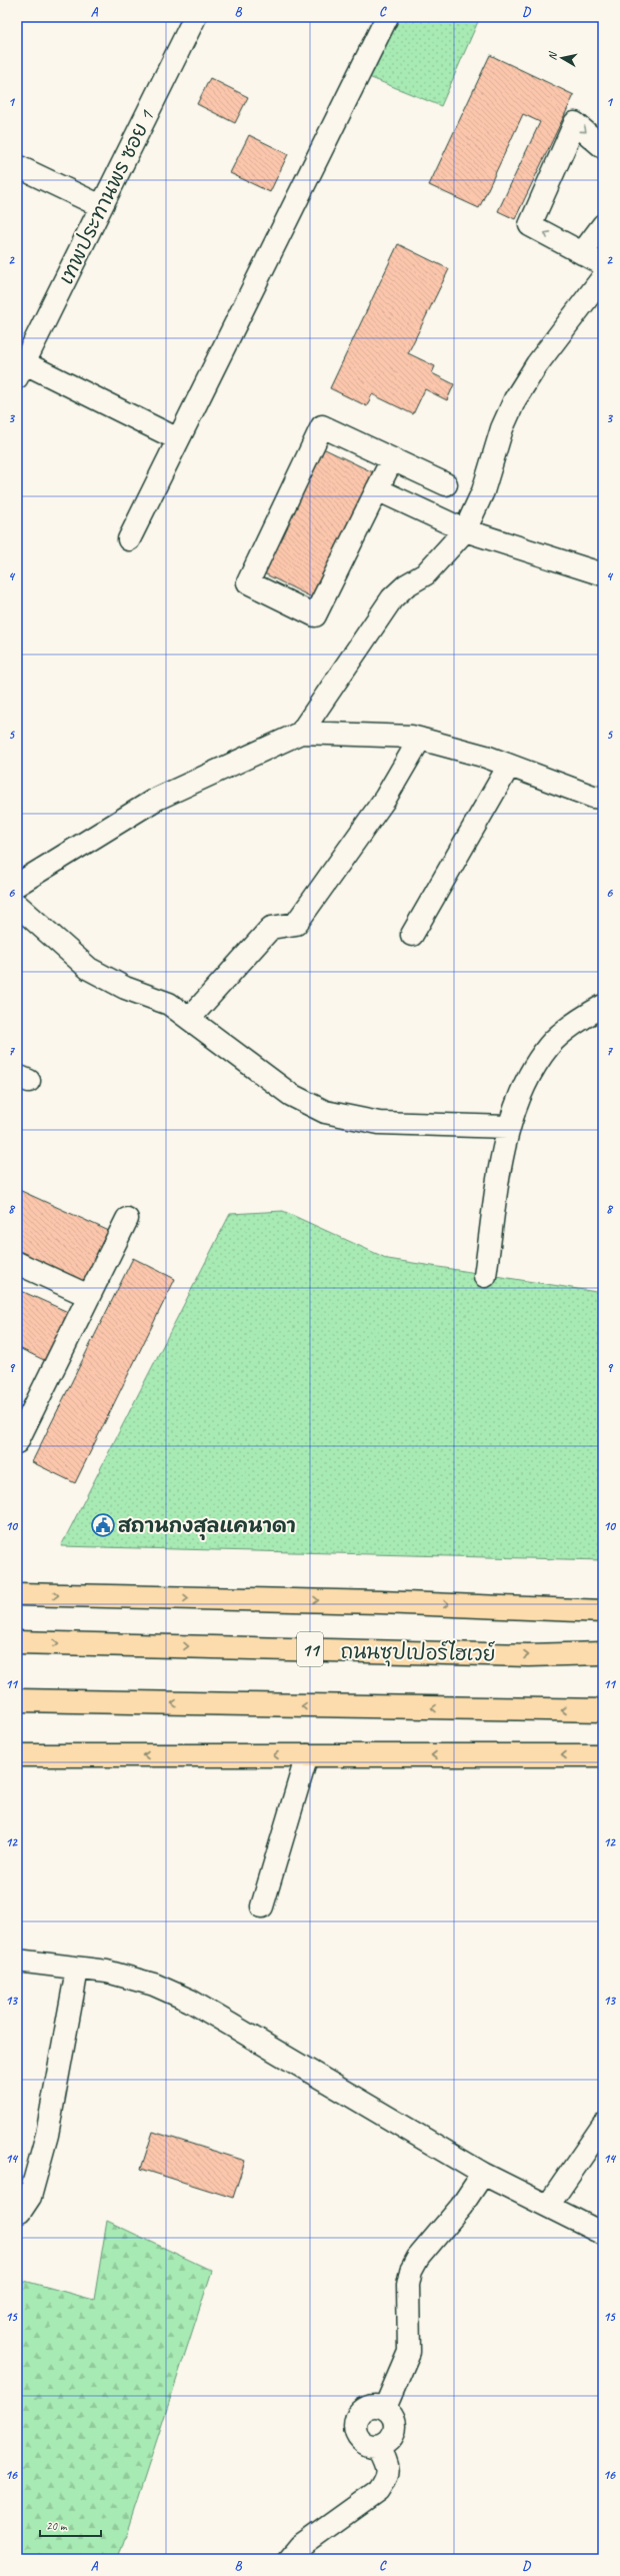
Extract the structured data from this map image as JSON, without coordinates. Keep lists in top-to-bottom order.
{
  "streets": {
    "main road": ["11", "ถนนซุปเปอร์ไฮเวย์"],
    "street": ["เทพประทานพร ซอย 1"]
  },
  "places": {
    "public building": ["สถานกงสุลแคนาดา"]
  },
  "scale_bar": "20 m",
  "north": "left",
  "grid": {
    "columns": [
      "A",
      "B",
      "C",
      "D"
    ],
    "rows": [
      "1",
      "2",
      "3",
      "4",
      "5",
      "6",
      "7",
      "8",
      "9",
      "10",
      "11",
      "12",
      "13",
      "14",
      "15",
      "16"
    ]
  }
}
